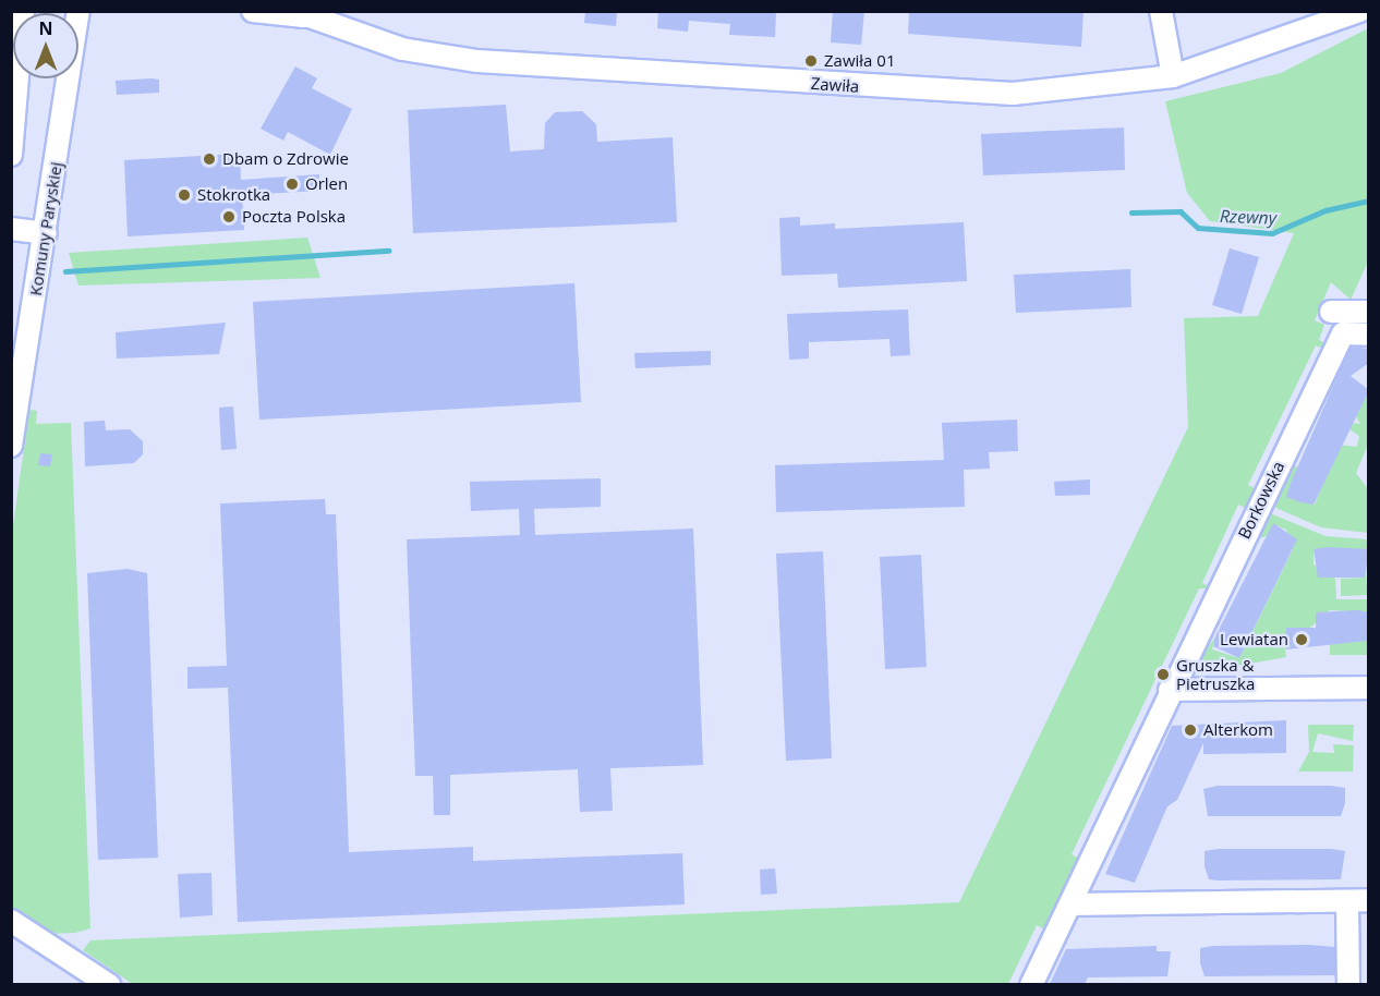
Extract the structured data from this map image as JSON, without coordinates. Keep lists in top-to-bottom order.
{
  "streets": {
    "street": ["Zawiła", "Komuny Paryskiej", "Borkowska"]
  },
  "water": ["Rzewny"],
  "places": [
    "Zawiła 01",
    "Dbam o Zdrowie",
    "Orlen",
    "Stokrotka",
    "Poczta Polska",
    "Lewiatan",
    "Gruszka & Pietruszka",
    "Alterkom"
  ],
  "north": "top"
}
